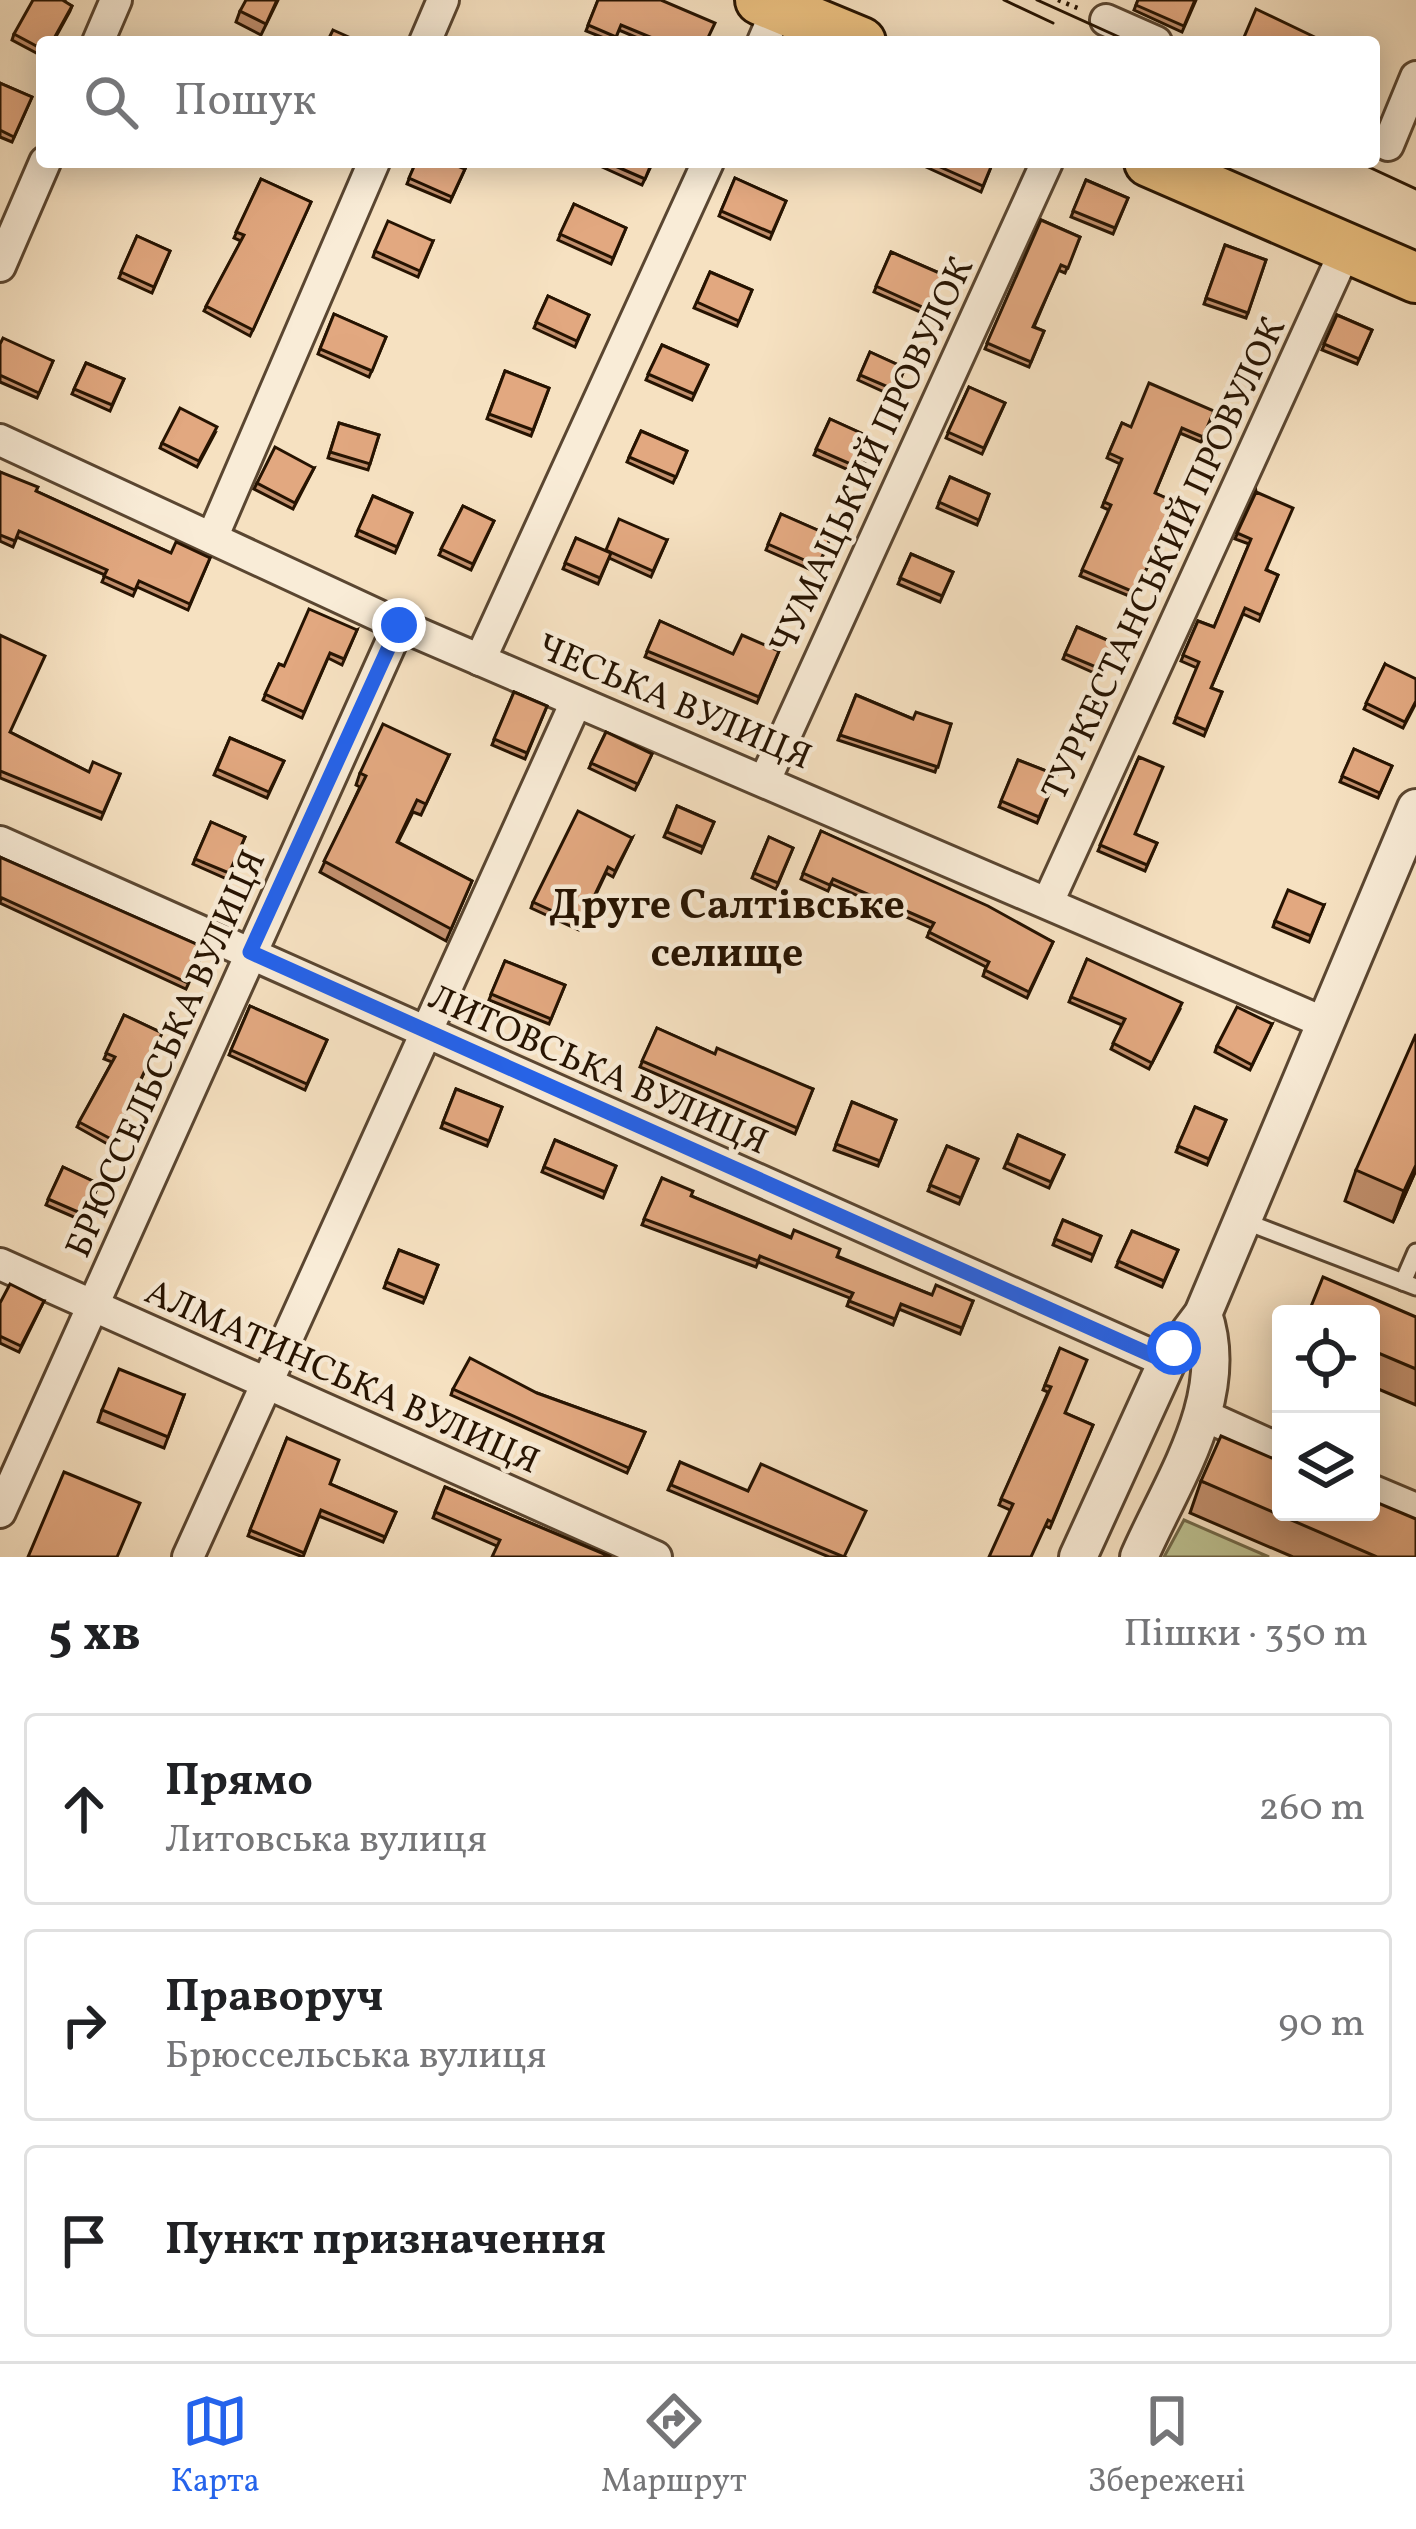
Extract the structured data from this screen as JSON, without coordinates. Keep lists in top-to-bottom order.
{
  "streets": {
    "street": [
      "ЧУМАЦЬКИЙ ПРОВУЛОК",
      "ТУРКЕСТАНСЬКИЙ ПРОВУЛОК",
      "ЧЕСЬКА ВУЛИЦЯ",
      "БРЮССЕЛЬСЬКА ВУЛИЦЯ",
      "ЛИТОВСЬКА ВУЛИЦЯ",
      "АЛМАТИНСЬКА ВУЛИЦЯ"
    ]
  },
  "crossings": [
    ["ЧУМАЦЬКИЙ ПРОВУЛОК", "ЧЕСЬКА ВУЛИЦЯ"],
    ["ТУРКЕСТАНСЬКИЙ ПРОВУЛОК", "ЧЕСЬКА ВУЛИЦЯ"],
    ["ЧЕСЬКА ВУЛИЦЯ", "БРЮССЕЛЬСЬКА ВУЛИЦЯ"],
    ["БРЮССЕЛЬСЬКА ВУЛИЦЯ", "ЛИТОВСЬКА ВУЛИЦЯ"],
    ["БРЮССЕЛЬСЬКА ВУЛИЦЯ", "АЛМАТИНСЬКА ВУЛИЦЯ"]
  ],
  "districts": ["Друге Салтівське селище"],
  "page": {
    "search": "Пошук",
    "heading": ["5 хв", "Пішки · 350 m"],
    "list": [
      ["Прямо", "Литовська вулиця", "260 m"],
      ["Праворуч", "Брюссельська вулиця", "90 m"],
      "Пункт призначення"
    ],
    "nav": ["Карта", "Маршрут", "Збережені"]
  }
}
